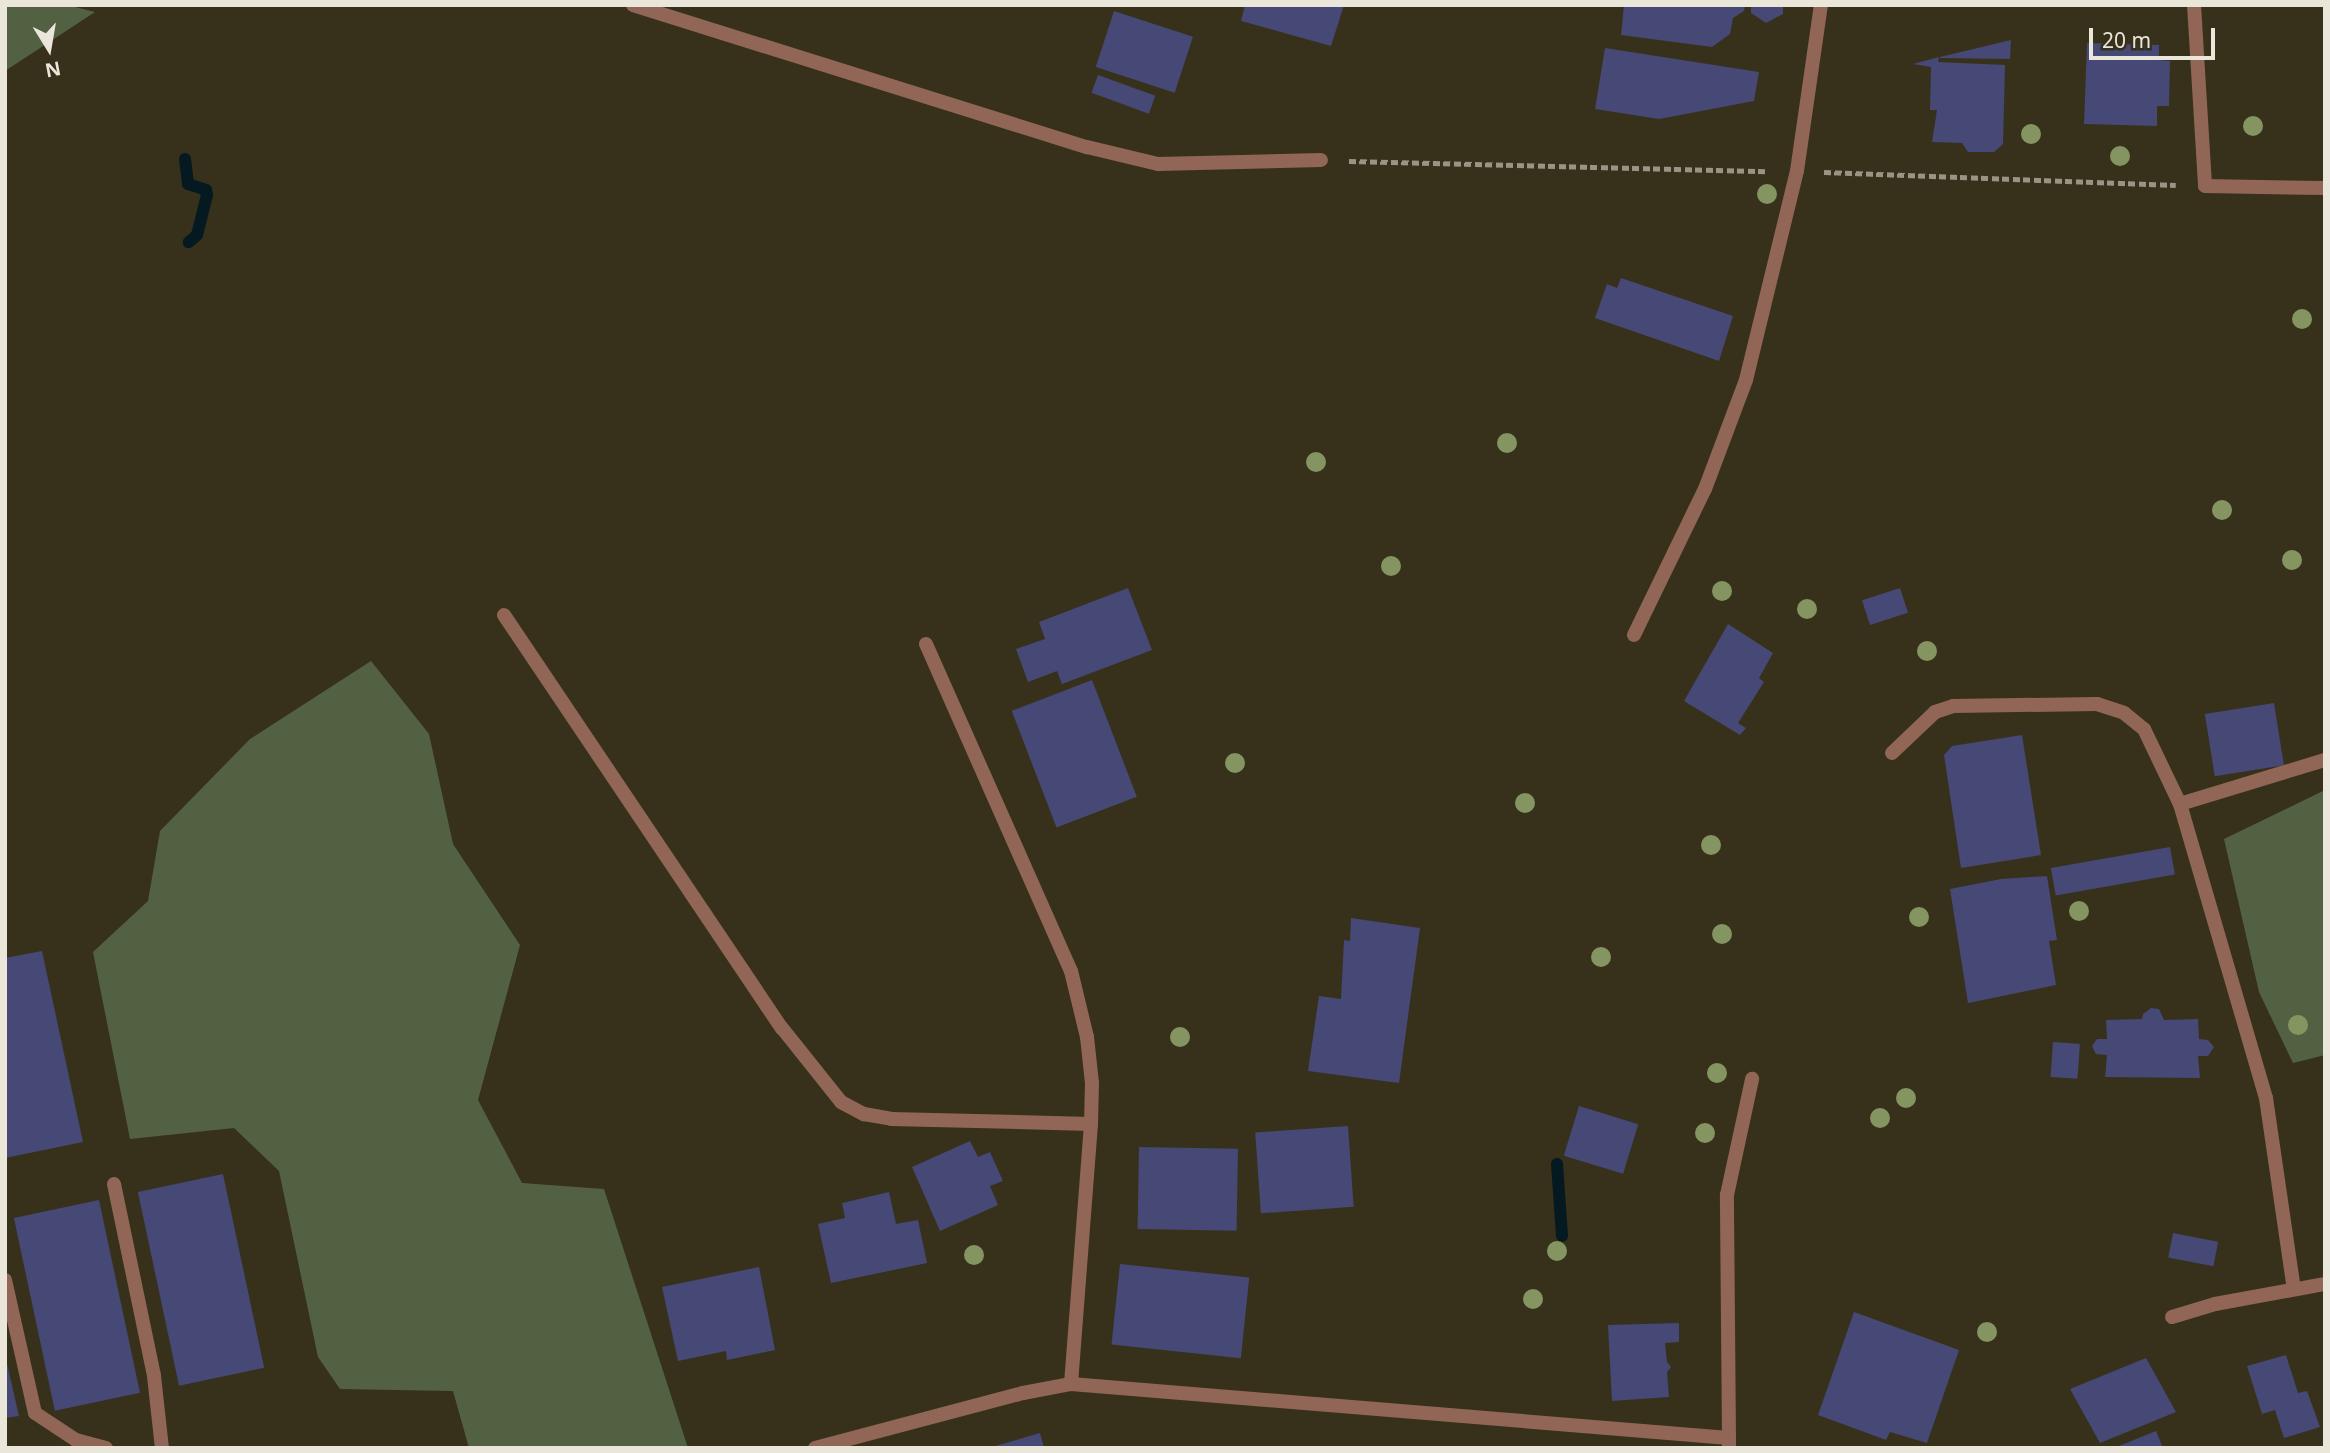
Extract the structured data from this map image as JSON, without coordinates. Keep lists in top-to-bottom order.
{
  "scale_bar": "20 m",
  "north": "bottom"
}
